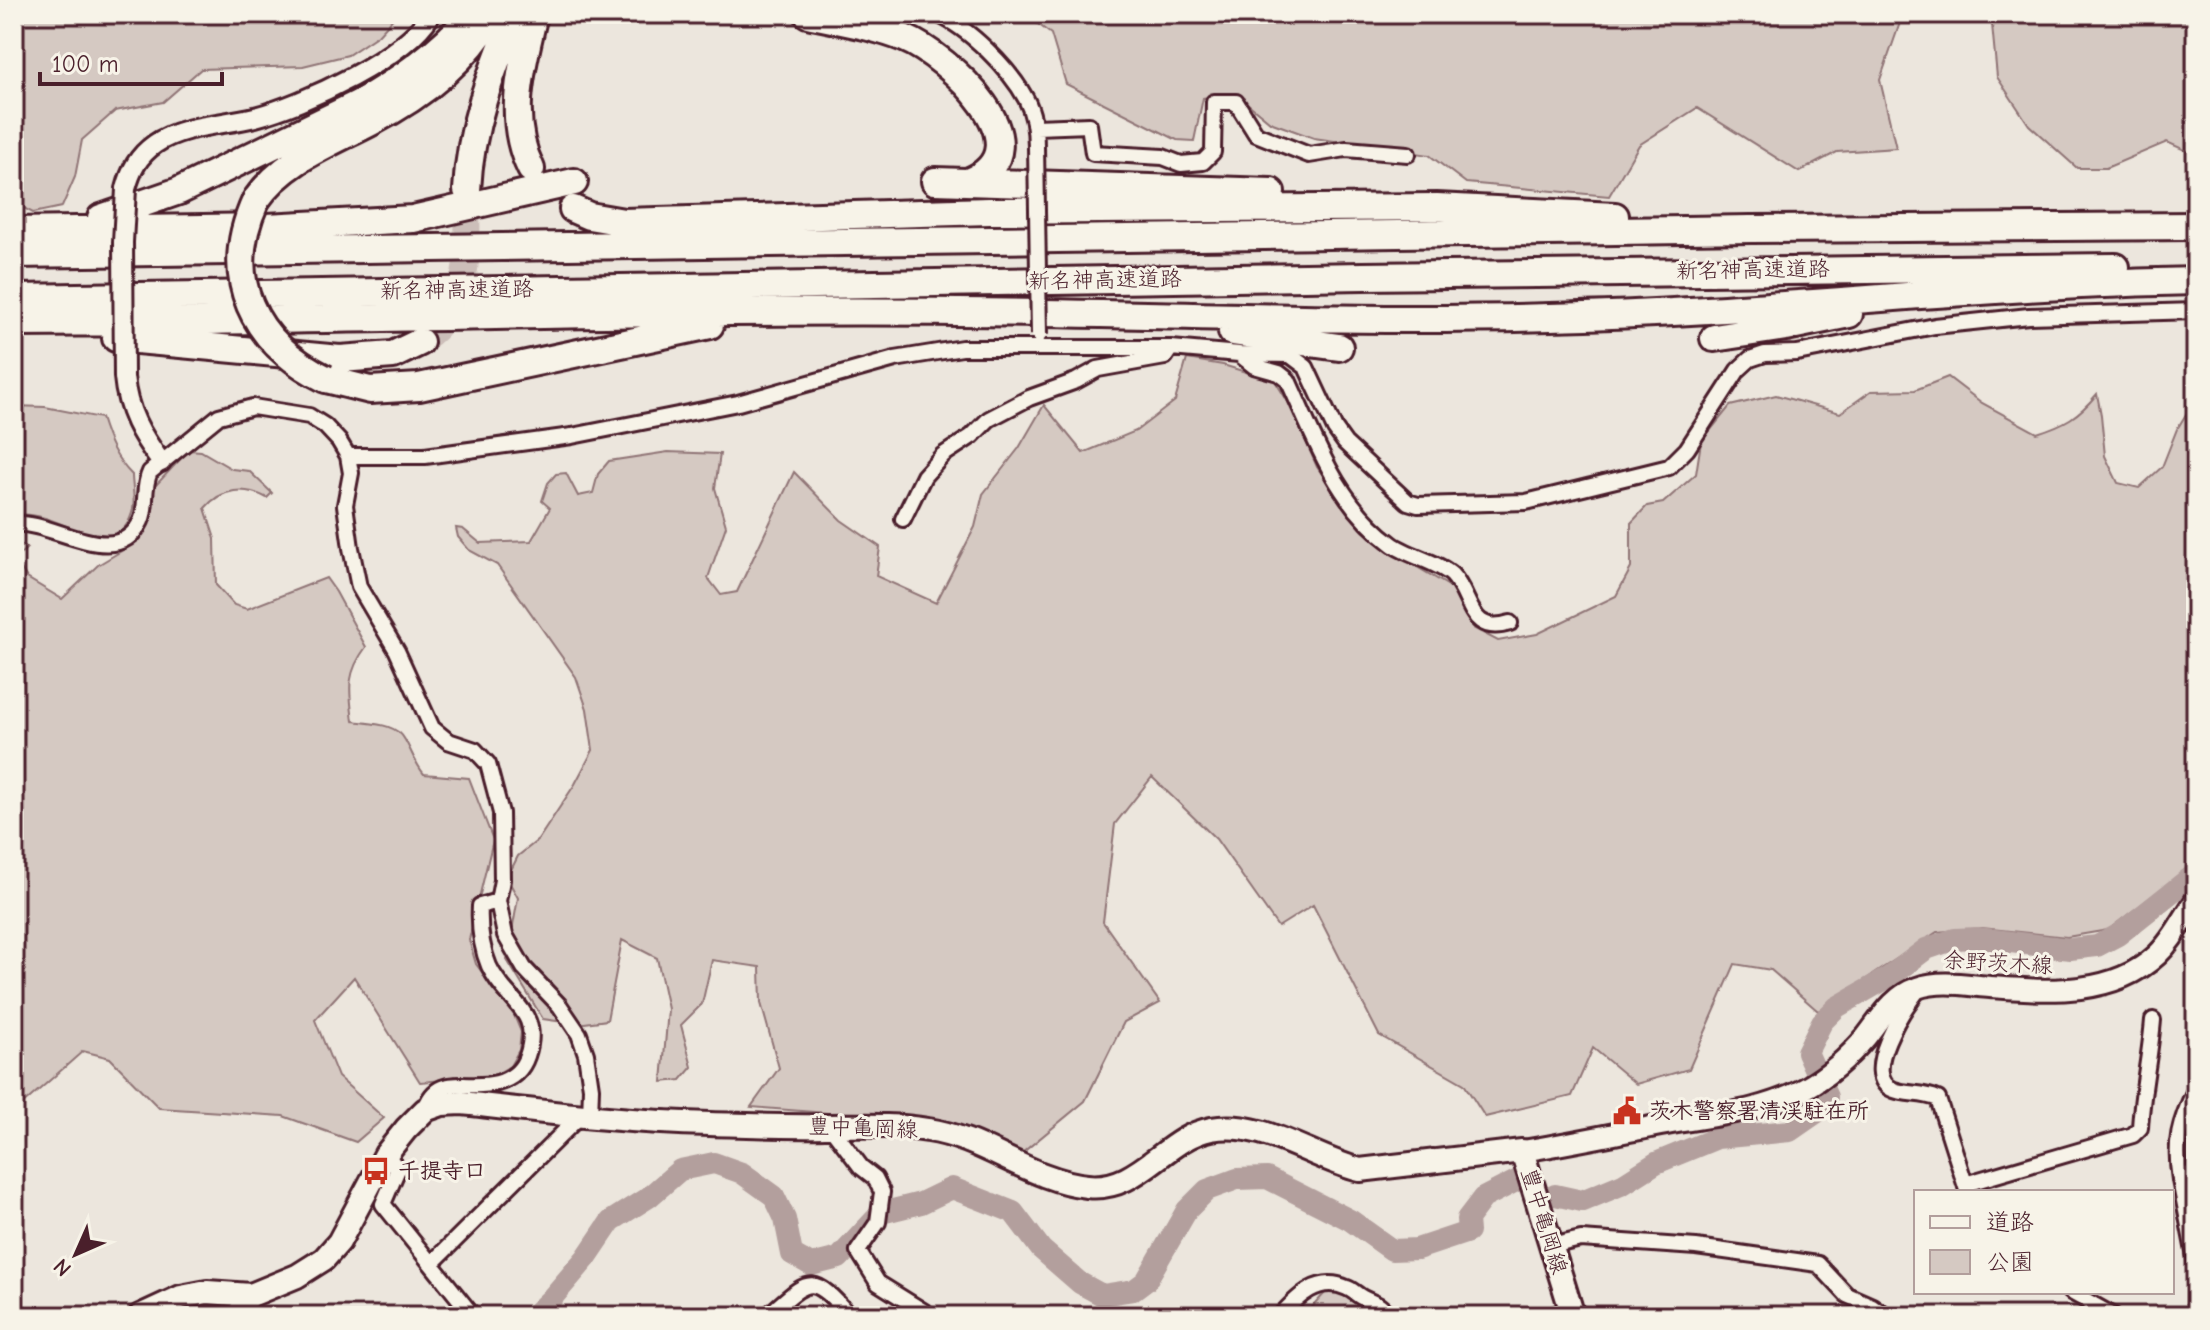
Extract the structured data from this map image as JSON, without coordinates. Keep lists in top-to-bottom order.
{
  "streets": {
    "highway": ["新名神高速道路"],
    "main road": ["余野茨木線", "豊中亀岡線"]
  },
  "crossings": [
    ["余野茨木線", "豊中亀岡線"]
  ],
  "places": {
    "public building": ["茨木警察署清渓駐在所"],
    "bus stop": ["千提寺口"]
  },
  "legend": ["道路", "公園"],
  "scale_bar": "100 m",
  "north": "bottom left"
}
